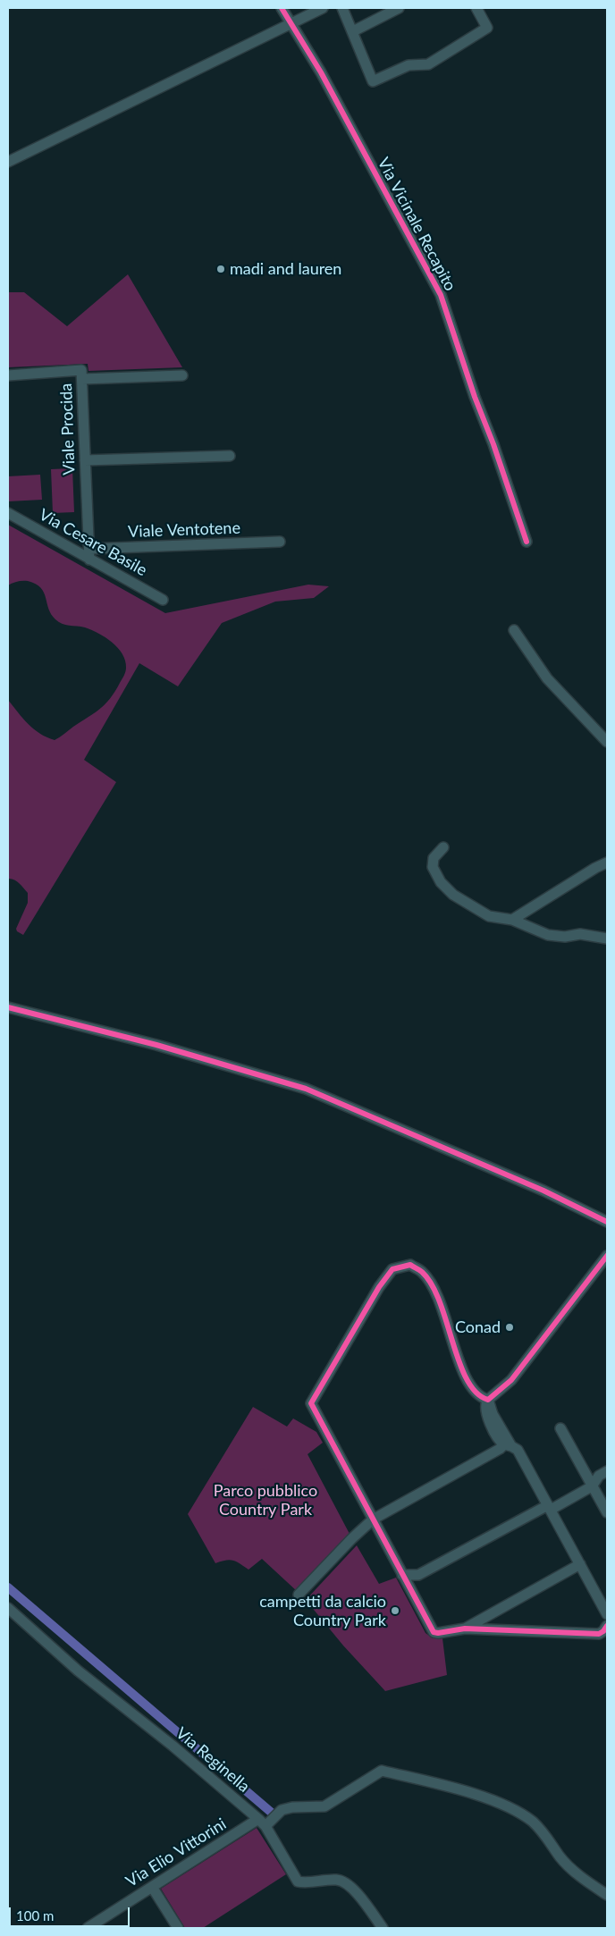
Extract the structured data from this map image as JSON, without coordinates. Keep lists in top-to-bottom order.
{
  "streets": {
    "street": [
      "Via Vicinale Recapito",
      "Viale Procida",
      "Viale Ventotene",
      "Via Cesare Basile",
      "Via Reginella",
      "Via Elio Vittorini"
    ]
  },
  "crossings": [
    ["Viale Procida", "Viale Ventotene"],
    ["Viale Procida", "Via Cesare Basile"],
    ["Via Reginella", "Via Elio Vittorini"]
  ],
  "parks": ["Parco pubblico Country Park"],
  "places": ["madi and lauren", "Conad", "campetti da calcio Country Park"],
  "scale_bar": "100 m"
}
